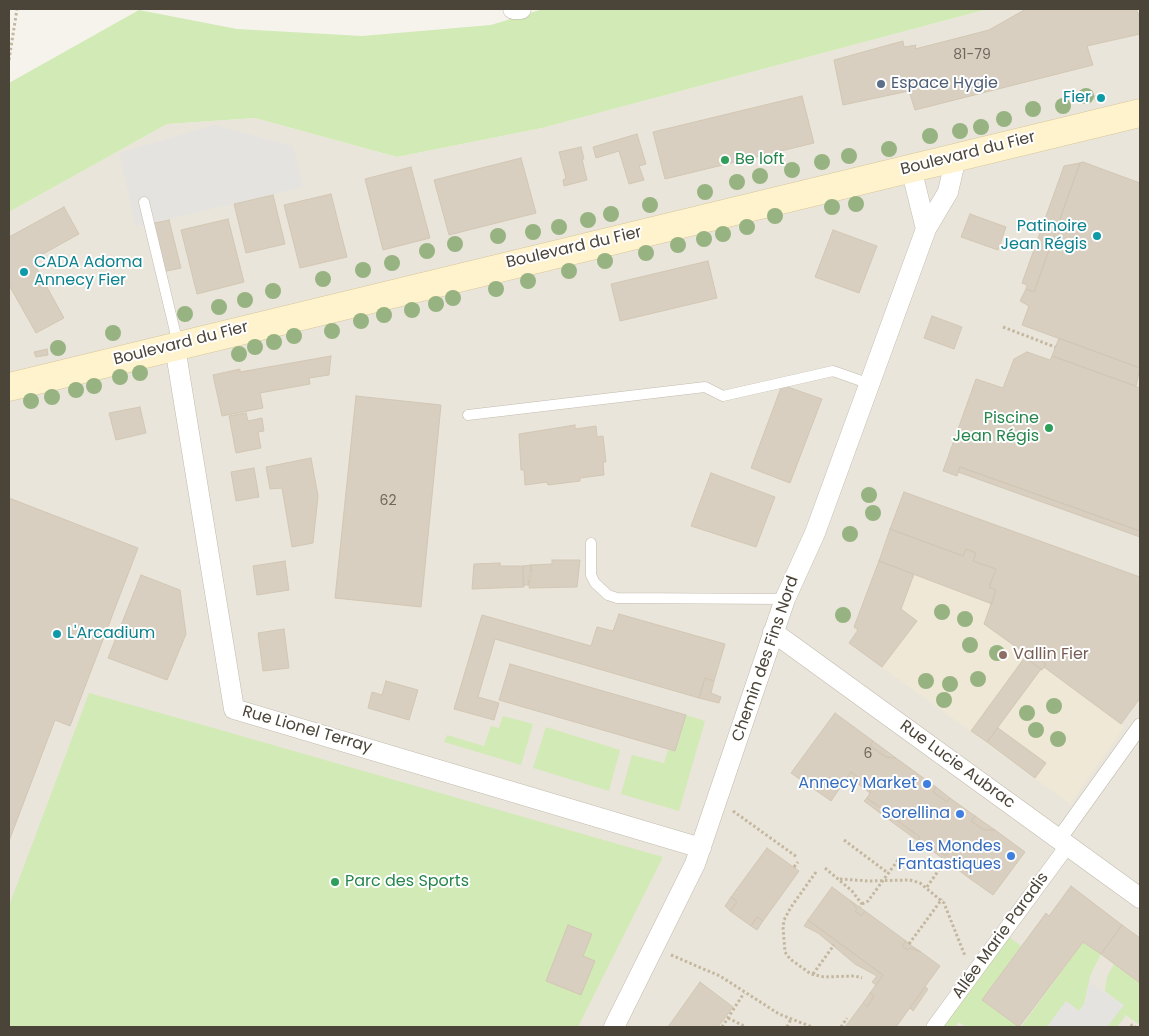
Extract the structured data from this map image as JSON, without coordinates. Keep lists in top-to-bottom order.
{
  "streets": {
    "main road": ["Boulevard du Fier"],
    "street": [
      "Chemin des Fins Nord",
      "Rue Lionel Terray",
      "Rue Lucie Aubrac",
      "Allée Marie Paradis"
    ]
  },
  "crossings": [
    ["Boulevard du Fier", "Chemin des Fins Nord"],
    ["Boulevard du Fier", "Rue Lionel Terray"],
    ["Chemin des Fins Nord", "Rue Lionel Terray"],
    ["Chemin des Fins Nord", "Rue Lucie Aubrac"],
    ["Rue Lucie Aubrac", "Allée Marie Paradis"]
  ],
  "places": [
    "Espace Hygie",
    "Fier",
    "Be loft",
    "Patinoire Jean Régis",
    "CADA Adoma Annecy Fier",
    "Piscine Jean Régis",
    "L'Arcadium",
    "Vallin Fier",
    "Annecy Market",
    "Sorellina",
    "Les Mondes Fantastiques",
    "Parc des Sports"
  ],
  "house_numbers": ["81-79", "62", "6"]
}
